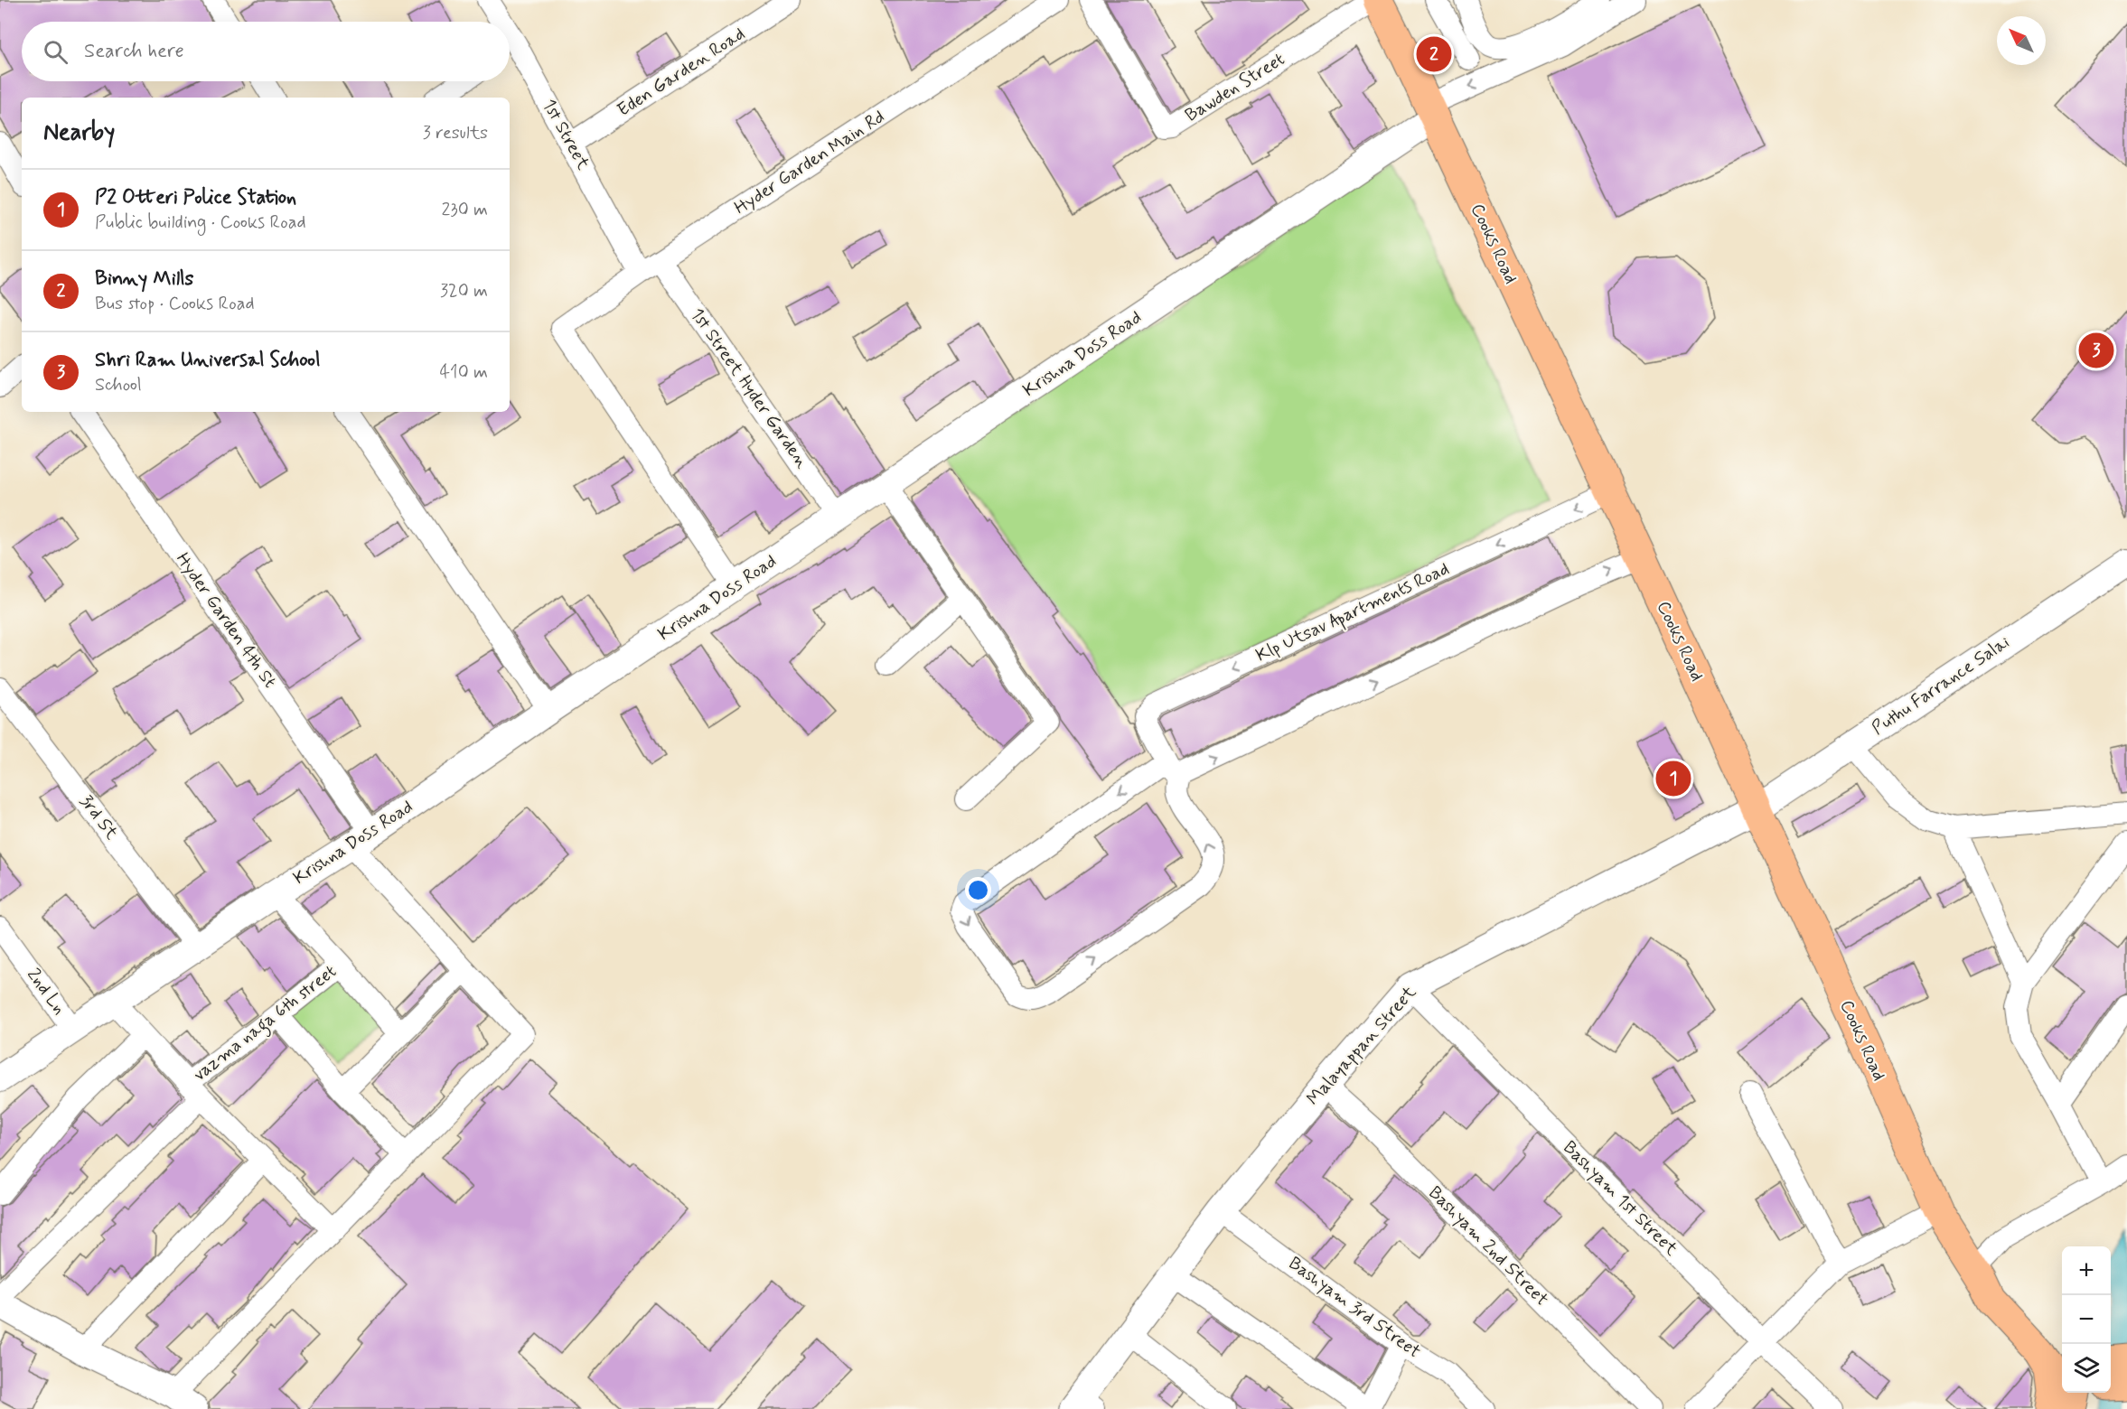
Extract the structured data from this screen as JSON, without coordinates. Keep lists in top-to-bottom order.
{
  "streets": {
    "main road": ["Cooks Road"],
    "street": [
      "Eden Garden Road",
      "Bawden Street",
      "1st Street",
      "Hyder Garden Main Rd",
      "Krishna Doss Road",
      "1st Street Hyder Garden",
      "Klp Utsav Apartments Road",
      "Hyder Garden 4th St",
      "Puthu Farrance Salai",
      "3rd St",
      "2nd Ln",
      "vazma naga 6th street",
      "Malayappan Street",
      "Bashyam 1st Street",
      "Bashyam 2nd Street",
      "Bashyam 3rd Street"
    ]
  },
  "crossings": [
    ["Eden Garden Road", "1st Street"],
    ["Bawden Street", "Cooks Road"],
    ["1st Street", "Hyder Garden Main Rd"],
    ["Hyder Garden Main Rd", "Krishna Doss Road"],
    ["Hyder Garden Main Rd", "1st Street Hyder Garden"],
    ["Cooks Road", "Krishna Doss Road"],
    ["Cooks Road", "Klp Utsav Apartments Road"],
    ["Cooks Road", "Puthu Farrance Salai"],
    ["Cooks Road", "Malayappan Street"],
    ["Krishna Doss Road", "1st Street Hyder Garden"],
    ["Krishna Doss Road", "Hyder Garden 4th St"],
    ["Krishna Doss Road", "3rd St"],
    ["Krishna Doss Road", "2nd Ln"],
    ["Puthu Farrance Salai", "Malayappan Street"],
    ["Malayappan Street", "Bashyam 1st Street"],
    ["Malayappan Street", "Bashyam 2nd Street"],
    ["Malayappan Street", "Bashyam 3rd Street"]
  ],
  "north": "top left",
  "page": {
    "search": "Search here",
    "pins": ["2", "3", "1"],
    "heading": ["Nearby", "3 results"],
    "list": [
      {
        "mark": "1",
        "name": "P2 Otteri Police Station",
        "note": "Public building · Cooks Road",
        "value": "230 m"
      },
      {
        "mark": "2",
        "name": "Binny Mills",
        "note": "Bus stop · Cooks Road",
        "value": "320 m"
      },
      {
        "mark": "3",
        "name": "Shri Ram Universal School",
        "note": "School",
        "value": "410 m"
      }
    ],
    "map_buttons": ["+", "−"]
  }
}
